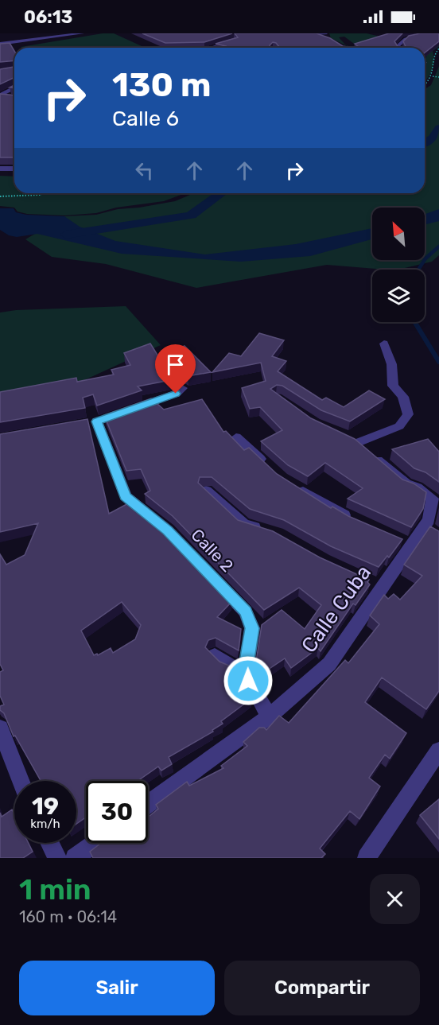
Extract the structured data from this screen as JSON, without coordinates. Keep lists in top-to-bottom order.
{
  "streets": {
    "street": ["Calle 2", "Calle Cuba"]
  },
  "north": "top left",
  "page": {
    "status": "06:13",
    "turn": ["130 m", "Calle 6"],
    "speed": "19 km/h",
    "limit": "30",
    "heading": ["1 min", "160 m · 06:14"],
    "buttons": ["Salir", "Compartir"]
  }
}
